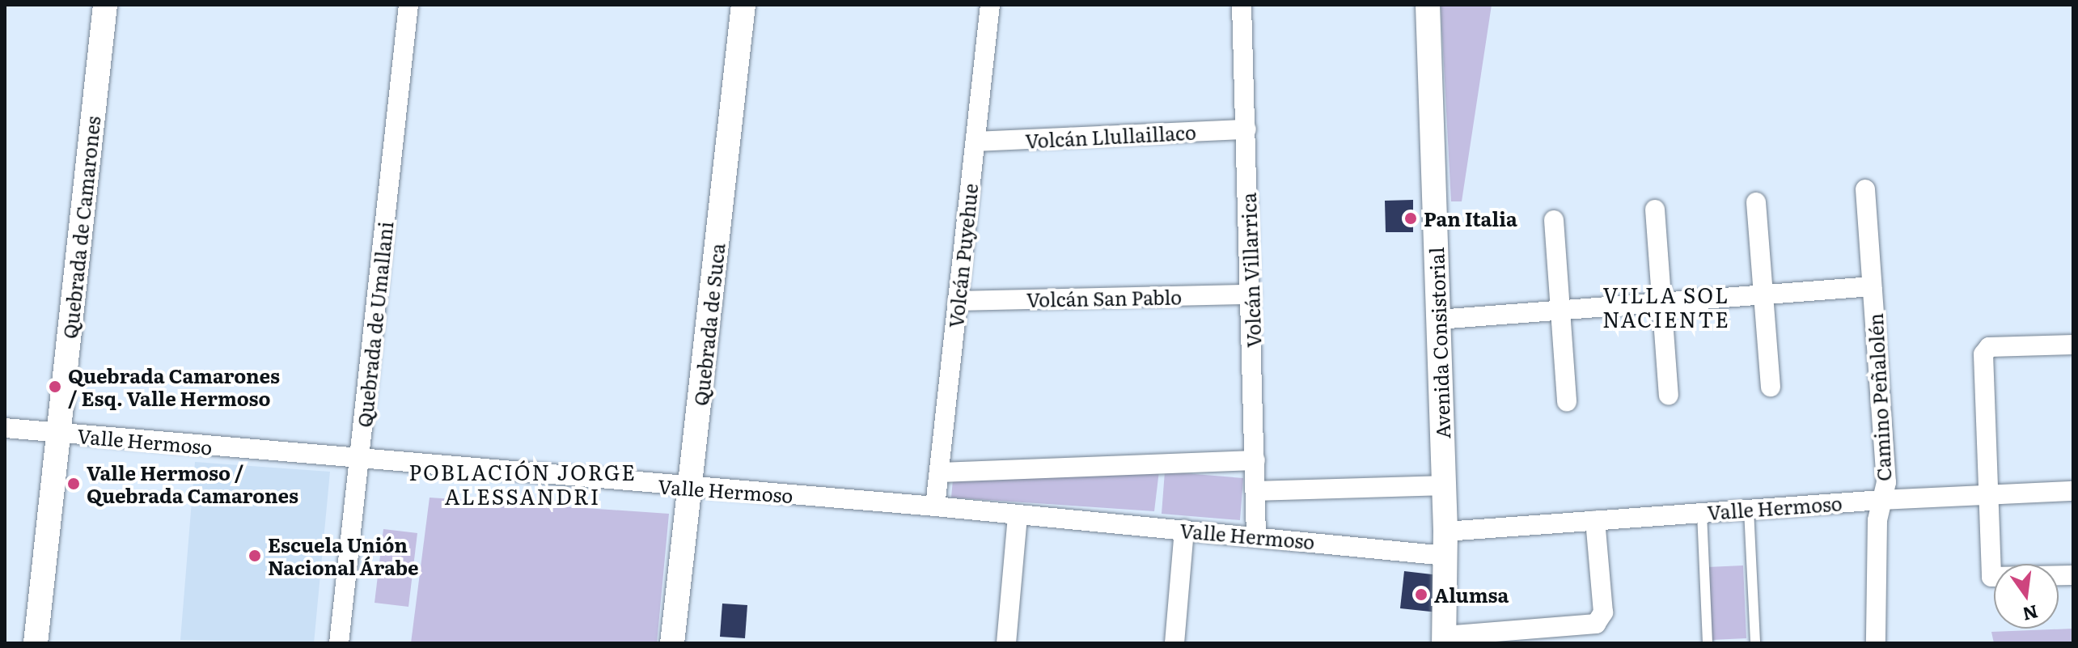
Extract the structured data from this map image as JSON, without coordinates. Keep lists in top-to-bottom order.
{
  "streets": {
    "street": [
      "Volcán Llullaillaco",
      "Quebrada de Camarones",
      "Volcán Puyehue",
      "Volcán Villarrica",
      "Volcán San Pablo",
      "Quebrada de Umallani",
      "Quebrada de Suca",
      "Avenida Consistorial",
      "Camino Peñalolén",
      "Valle Hermoso"
    ]
  },
  "crossings": [
    ["Volcán Llullaillaco", "Volcán Puyehue"],
    ["Volcán Llullaillaco", "Volcán Villarrica"],
    ["Quebrada de Camarones", "Valle Hermoso"],
    ["Volcán Puyehue", "Volcán San Pablo"],
    ["Volcán Puyehue", "Valle Hermoso"],
    ["Volcán Villarrica", "Volcán San Pablo"],
    ["Volcán Villarrica", "Valle Hermoso"],
    ["Quebrada de Umallani", "Valle Hermoso"],
    ["Quebrada de Suca", "Valle Hermoso"],
    ["Avenida Consistorial", "Valle Hermoso"],
    ["Camino Peñalolén", "Valle Hermoso"]
  ],
  "districts": ["VILLA SOL NACIENTE", "POBLACIÓN JORGE ALESSANDRI"],
  "places": [
    "Pan Italia",
    "Quebrada Camarones / Esq. Valle Hermoso",
    "Valle Hermoso / Quebrada Camarones",
    "Escuela Unión Nacional Árabe",
    "Alumsa"
  ],
  "north": "bottom"
}
